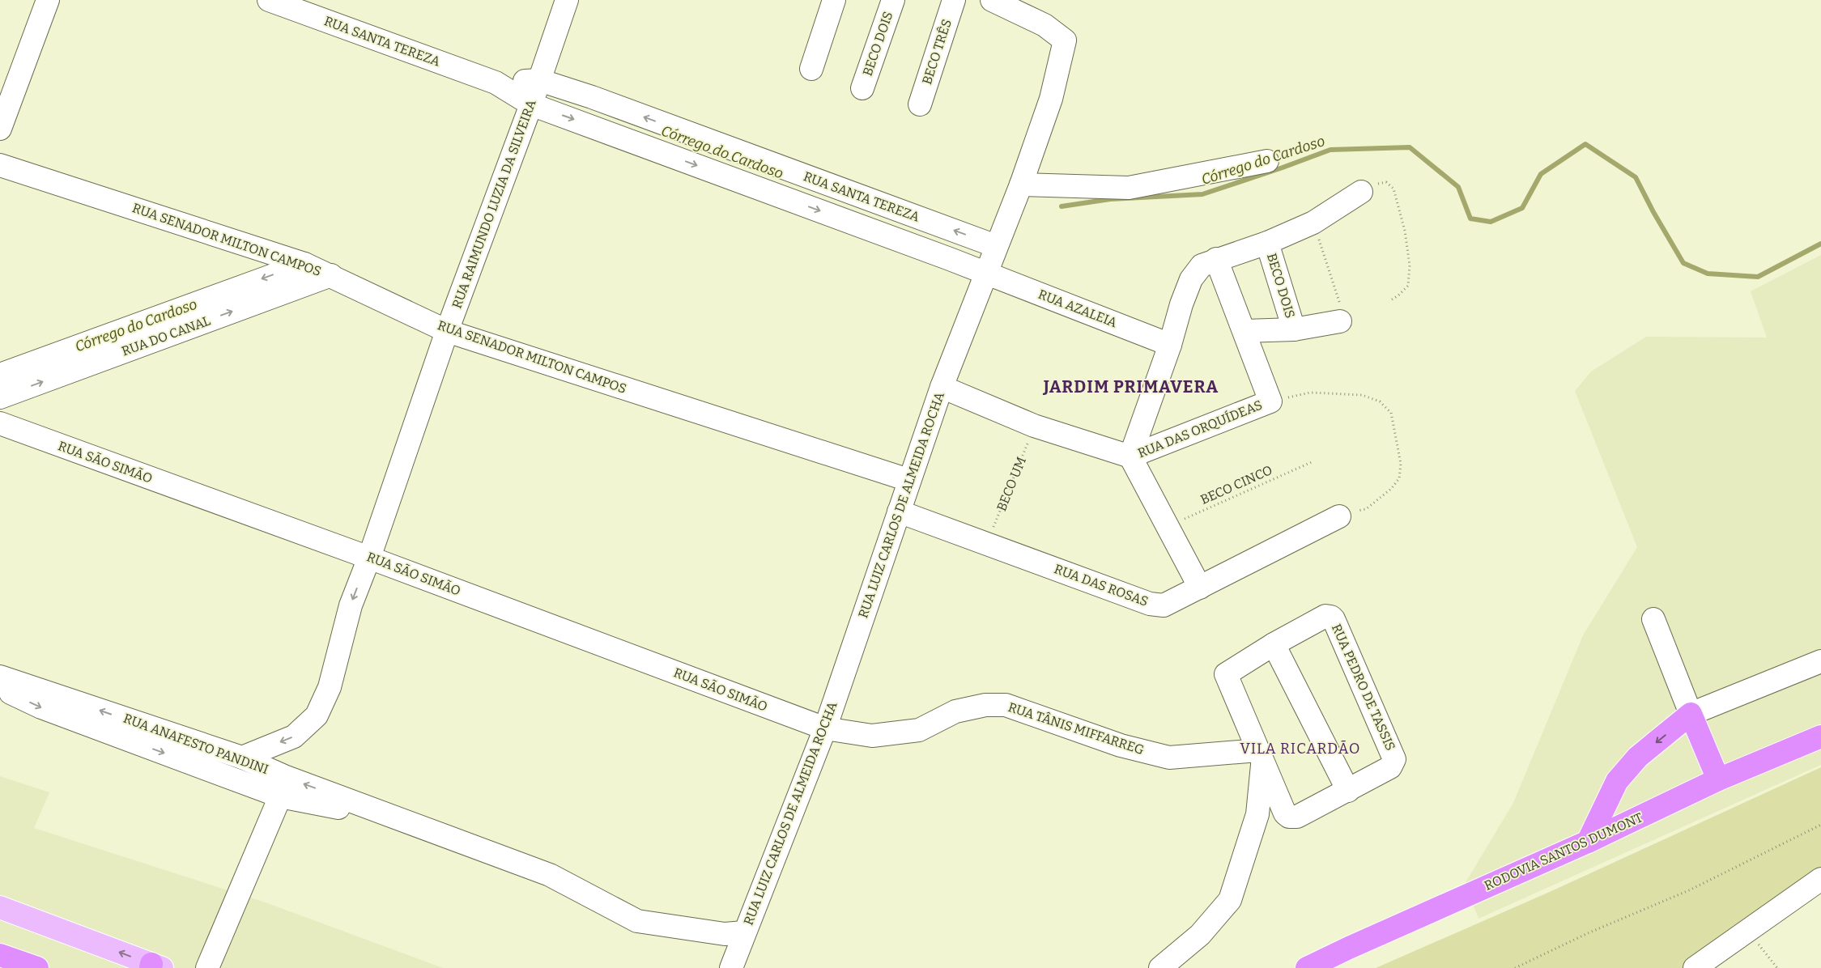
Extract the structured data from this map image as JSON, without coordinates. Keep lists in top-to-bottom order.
{
  "streets": {
    "highway": ["RODOVIA SANTOS DUMONT"],
    "street": [
      "RUA SANTA TEREZA",
      "BECO DOIS",
      "BECO TRÊS",
      "RUA RAIMUNDO LUZIA DA SILVEIRA",
      "RUA SENADOR MILTON CAMPOS",
      "RUA AZALEIA",
      "RUA DO CANAL",
      "RUA DAS ORQUÍDEAS",
      "RUA SÃO SIMÃO",
      "RUA LUIZ CARLOS DE ALMEIDA ROCHA",
      "RUA DAS ROSAS",
      "RUA PEDRO DE TASSIS",
      "RUA TÂNIS MIFFARREG",
      "RUA ANAFESTO PANDINI"
    ],
    "path": ["BECO UM", "BECO CINCO"]
  },
  "crossings": [
    ["RUA SANTA TEREZA", "RUA RAIMUNDO LUZIA DA SILVEIRA"],
    ["RUA SANTA TEREZA", "RUA AZALEIA"],
    ["RUA SANTA TEREZA", "RUA LUIZ CARLOS DE ALMEIDA ROCHA"],
    ["RUA RAIMUNDO LUZIA DA SILVEIRA", "RUA SENADOR MILTON CAMPOS"],
    ["RUA RAIMUNDO LUZIA DA SILVEIRA", "RUA SÃO SIMÃO"],
    ["RUA RAIMUNDO LUZIA DA SILVEIRA", "RUA ANAFESTO PANDINI"],
    ["RUA SENADOR MILTON CAMPOS", "RUA DO CANAL"],
    ["RUA SENADOR MILTON CAMPOS", "RUA LUIZ CARLOS DE ALMEIDA ROCHA"],
    ["RUA AZALEIA", "RUA LUIZ CARLOS DE ALMEIDA ROCHA"],
    ["RUA DAS ORQUÍDEAS", "BECO UM"],
    ["RUA DAS ORQUÍDEAS", "RUA LUIZ CARLOS DE ALMEIDA ROCHA"],
    ["RUA SÃO SIMÃO", "RUA LUIZ CARLOS DE ALMEIDA ROCHA"],
    ["RUA SÃO SIMÃO", "RUA TÂNIS MIFFARREG"],
    ["BECO UM", "RUA DAS ROSAS"],
    ["RUA LUIZ CARLOS DE ALMEIDA ROCHA", "RUA DAS ROSAS"],
    ["RUA LUIZ CARLOS DE ALMEIDA ROCHA", "RUA TÂNIS MIFFARREG"],
    ["RUA LUIZ CARLOS DE ALMEIDA ROCHA", "RUA ANAFESTO PANDINI"],
    ["RUA PEDRO DE TASSIS", "RUA TÂNIS MIFFARREG"]
  ],
  "districts": ["JARDIM PRIMAVERA", "VILA RICARDÃO"],
  "water": ["Córrego do Cardoso"]
}
